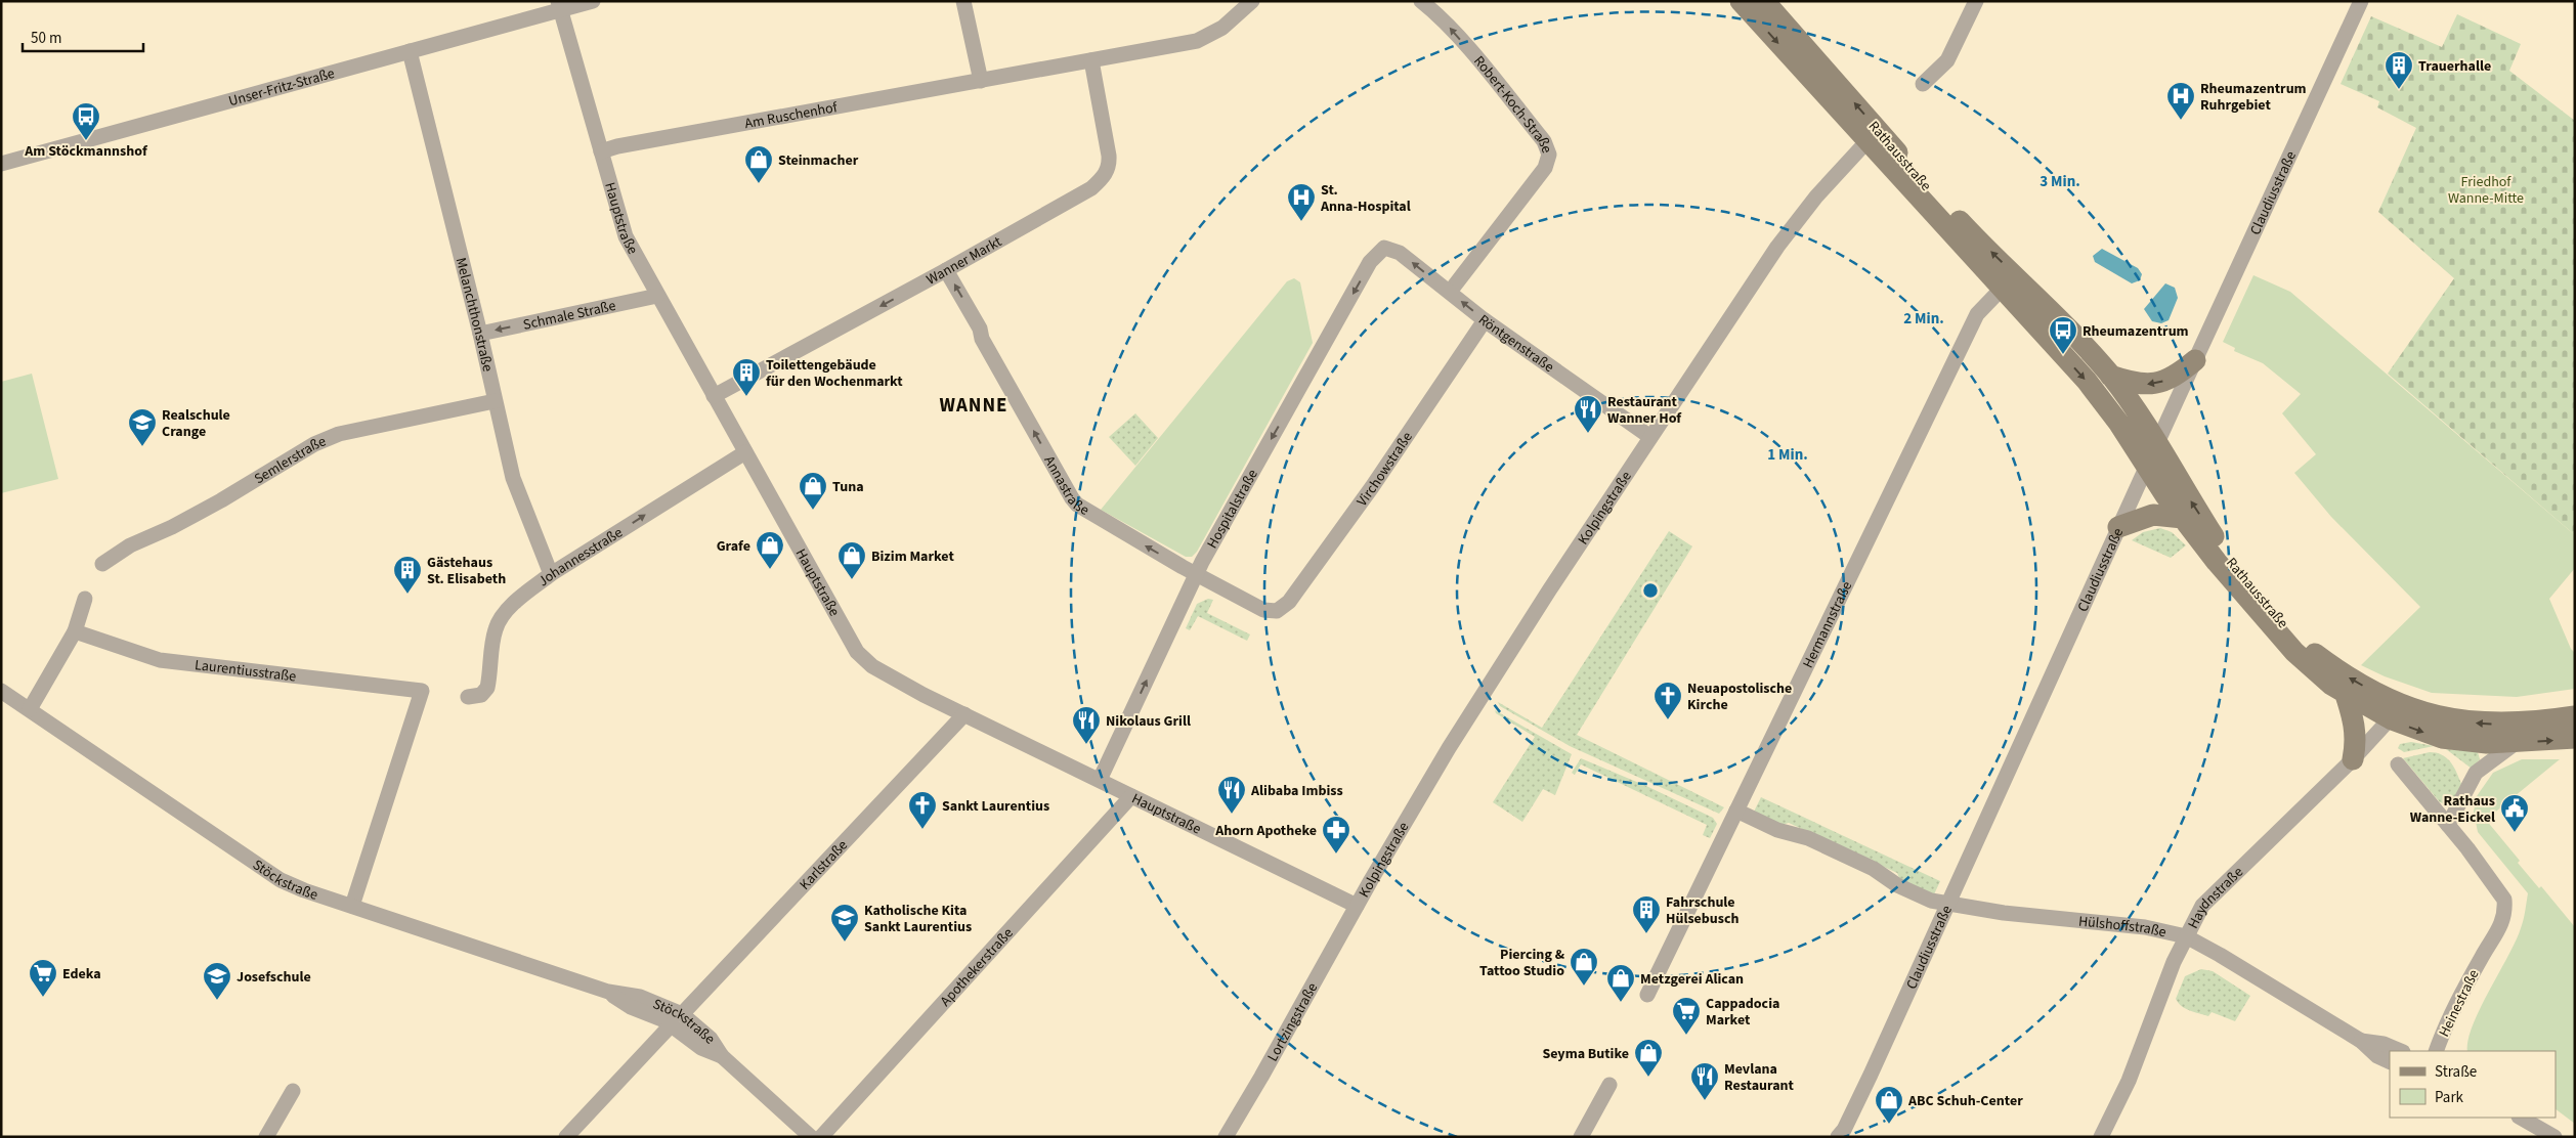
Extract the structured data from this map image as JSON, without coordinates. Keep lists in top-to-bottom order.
{
  "streets": {
    "street": [
      "Unser-Fritz-Straße",
      "Robert-Koch-Straße",
      "Am Ruschenhof",
      "Rathausstraße",
      "Claudiusstraße",
      "Hauptstraße",
      "Wanner Markt",
      "Schmale Straße",
      "Melanchthonstraße",
      "Röntgenstraße",
      "Semlerstraße",
      "Virchowstraße",
      "Annastraße",
      "Hospitalstraße",
      "Kolpingstraße",
      "Johannesstraße",
      "Hermannstraße",
      "Laurentiusstraße",
      "Karlstraße",
      "Stöckstraße",
      "Haydnstraße",
      "Hülshoffstraße",
      "Apothekerstraße",
      "Heinestraße",
      "Lortzingstraße"
    ]
  },
  "crossings": [
    ["Unser-Fritz-Straße", "Hauptstraße"],
    ["Unser-Fritz-Straße", "Melanchthonstraße"],
    ["Robert-Koch-Straße", "Röntgenstraße"],
    ["Am Ruschenhof", "Hauptstraße"],
    ["Am Ruschenhof", "Wanner Markt"],
    ["Rathausstraße", "Claudiusstraße"],
    ["Rathausstraße", "Kolpingstraße"],
    ["Rathausstraße", "Hermannstraße"],
    ["Rathausstraße", "Haydnstraße"],
    ["Claudiusstraße", "Hülshoffstraße"],
    ["Hauptstraße", "Wanner Markt"],
    ["Hauptstraße", "Schmale Straße"],
    ["Hauptstraße", "Hospitalstraße"],
    ["Hauptstraße", "Kolpingstraße"],
    ["Hauptstraße", "Johannesstraße"],
    ["Hauptstraße", "Karlstraße"],
    ["Hauptstraße", "Apothekerstraße"],
    ["Hauptstraße", "Lortzingstraße"],
    ["Wanner Markt", "Annastraße"],
    ["Schmale Straße", "Melanchthonstraße"],
    ["Melanchthonstraße", "Semlerstraße"],
    ["Melanchthonstraße", "Johannesstraße"],
    ["Röntgenstraße", "Virchowstraße"],
    ["Röntgenstraße", "Hospitalstraße"],
    ["Röntgenstraße", "Kolpingstraße"],
    ["Virchowstraße", "Annastraße"],
    ["Annastraße", "Hospitalstraße"],
    ["Kolpingstraße", "Lortzingstraße"],
    ["Hermannstraße", "Hülshoffstraße"],
    ["Laurentiusstraße", "Stöckstraße"],
    ["Karlstraße", "Stöckstraße"],
    ["Haydnstraße", "Hülshoffstraße"]
  ],
  "one_way": [
    "Wanner Markt",
    "Schmale Straße",
    "Röntgenstraße",
    "Annastraße",
    "Johannesstraße"
  ],
  "districts": ["WANNE"],
  "parks": ["Friedhof Wanne-Mitte"],
  "places": {
    "building": [
      "Trauerhalle",
      "Toilettengebäude für den Wochenmarkt",
      "Gästehaus St. Elisabeth",
      "Fahrschule Hülsebusch"
    ],
    "hospital": ["Rheumazentrum Ruhrgebiet", "St. Anna-Hospital"],
    "bus stop": ["Am Stöckmannshof", "Rheumazentrum"],
    "shop": [
      "Steinmacher",
      "Tuna",
      "Grafe",
      "Bizim Market",
      "Piercing & Tattoo Studio",
      "Metzgerei Alican",
      "Seyma Butike",
      "ABC Schuh-Center"
    ],
    "restaurant": [
      "Restaurant Wanner Hof",
      "Nikolaus Grill",
      "Alibaba Imbiss",
      "Mevlana Restaurant"
    ],
    "school or university": ["Realschule Crange", "Katholische Kita Sankt Laurentius", "Josefschule"],
    "church": ["Neuapostolische Kirche", "Sankt Laurentius"],
    "public building": ["Rathaus Wanne-Eickel"],
    "pharmacy": ["Ahorn Apotheke"],
    "supermarket": ["Edeka", "Cappadocia Market"]
  },
  "legend": ["Straße", "Park"],
  "scale_bar": "50 m",
  "rings": ["3 Min.", "2 Min.", "1 Min."]
}
